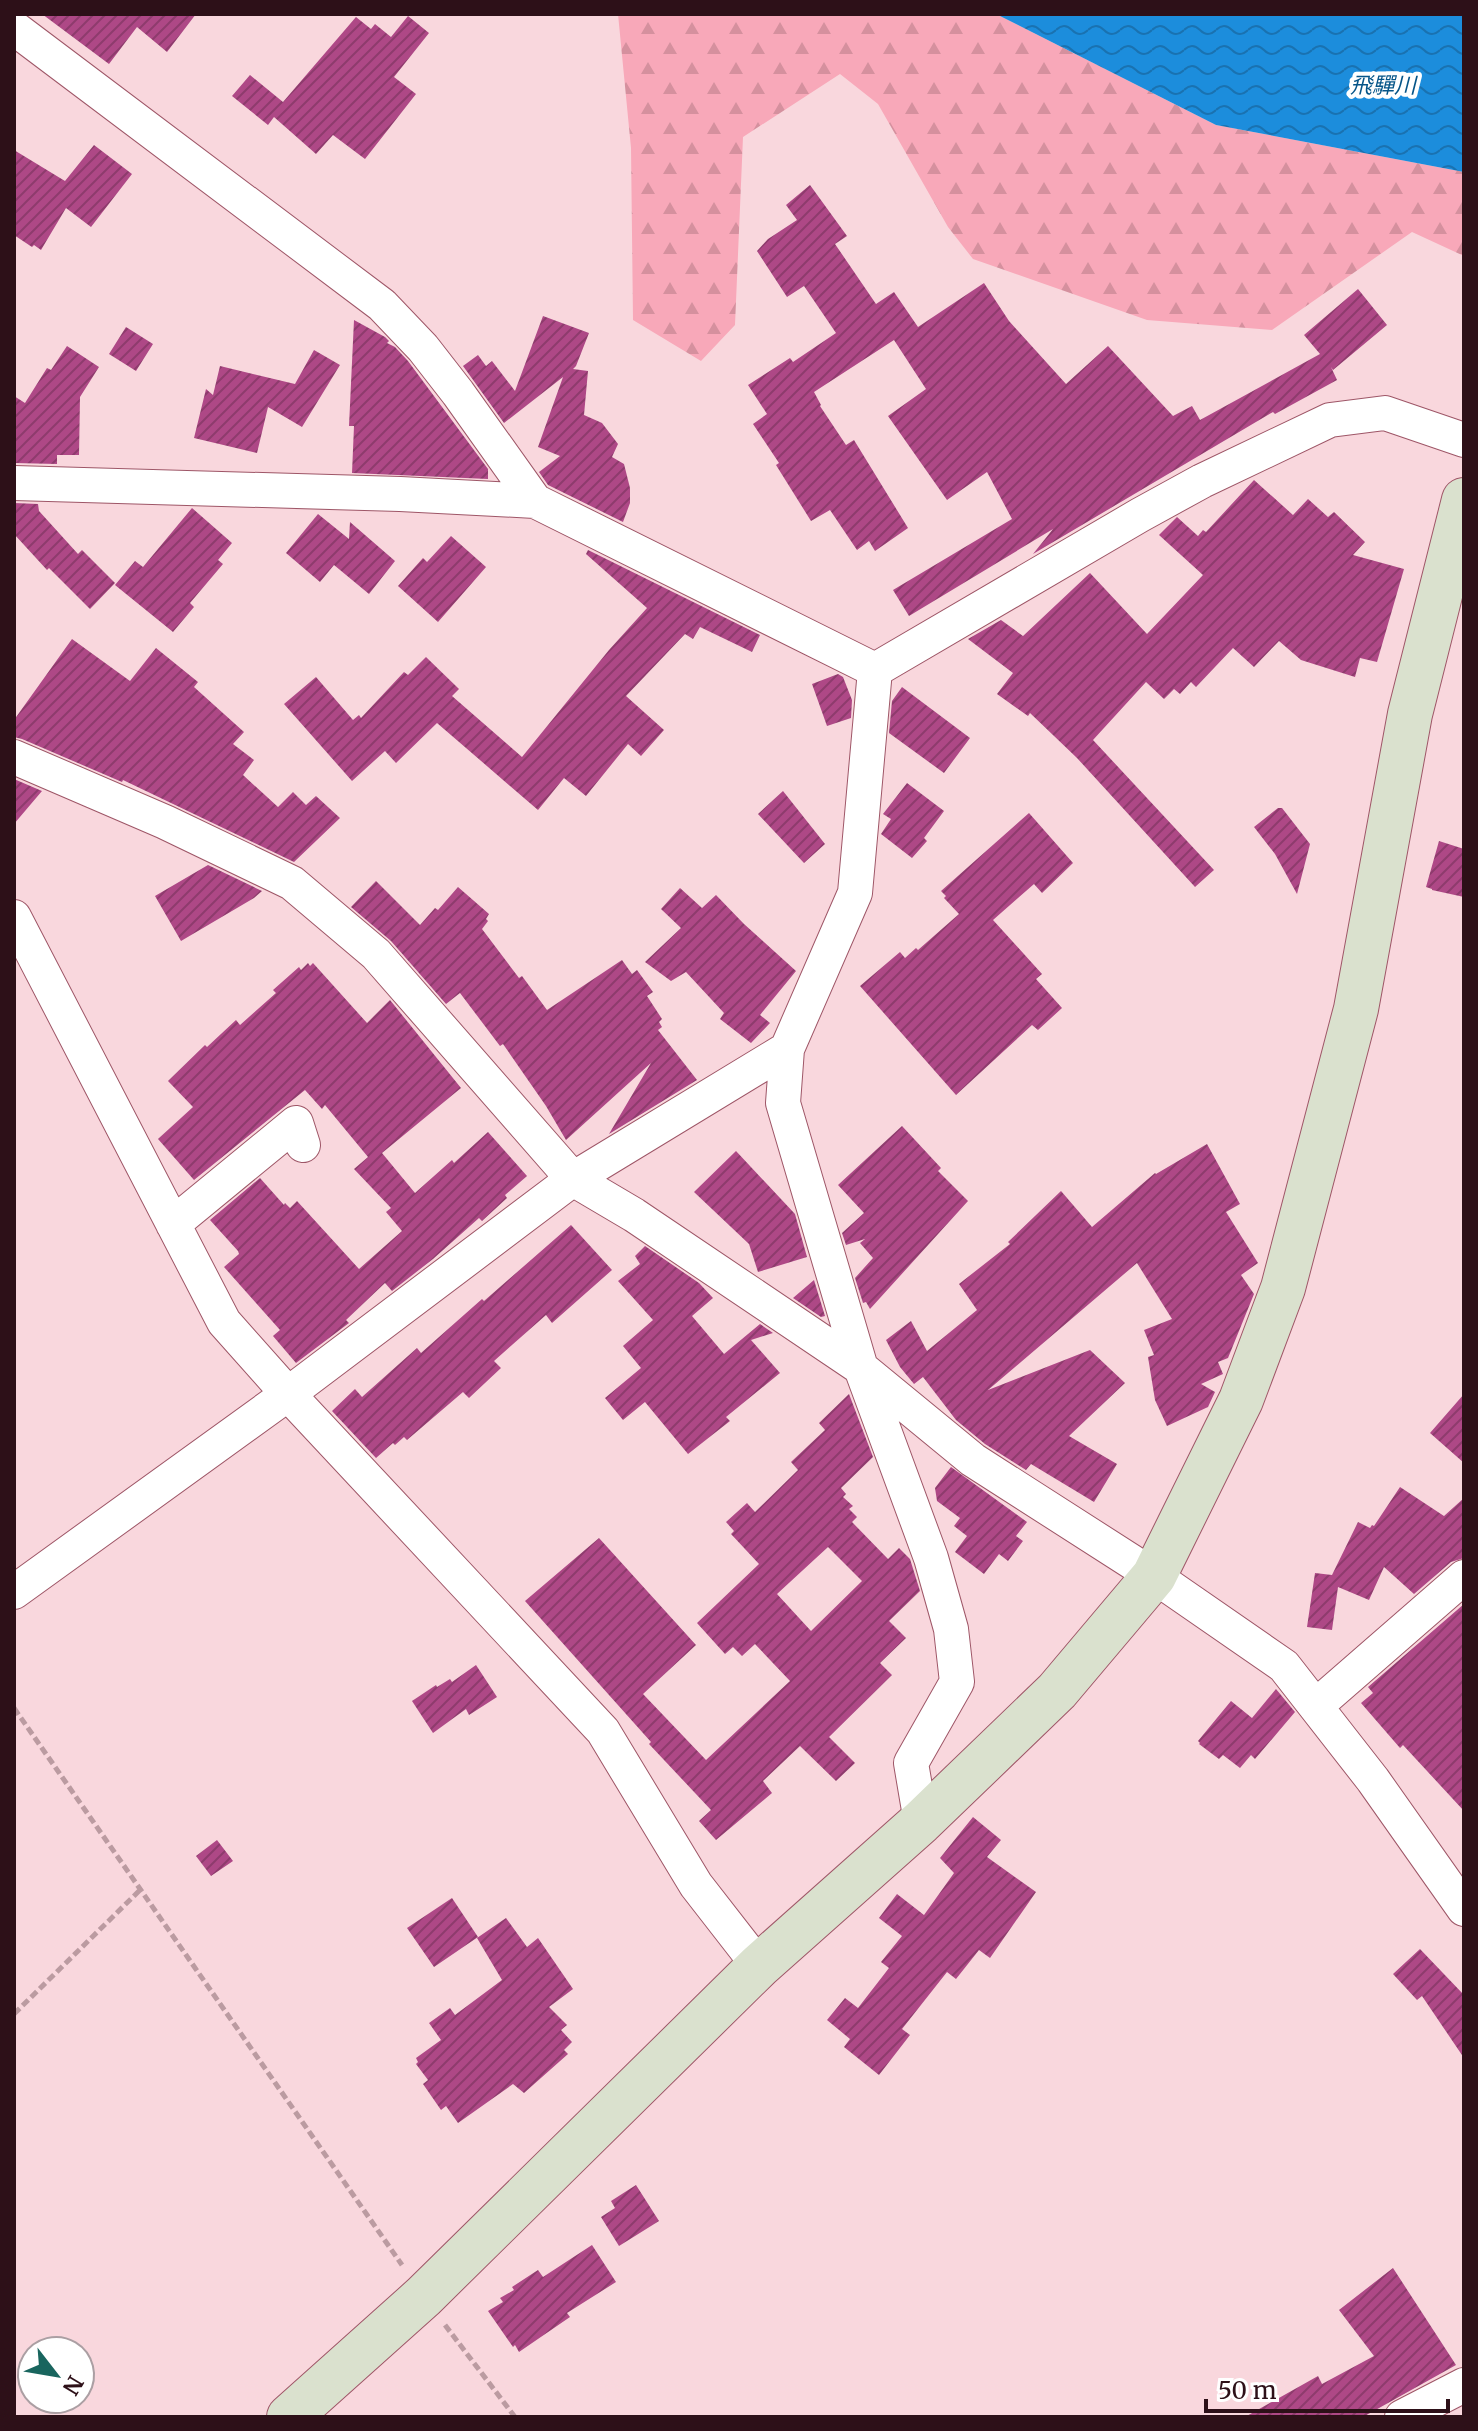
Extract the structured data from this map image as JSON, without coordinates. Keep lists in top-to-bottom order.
{
  "water": ["飛驒川"],
  "scale_bar": "50 m",
  "north": "bottom right"
}
